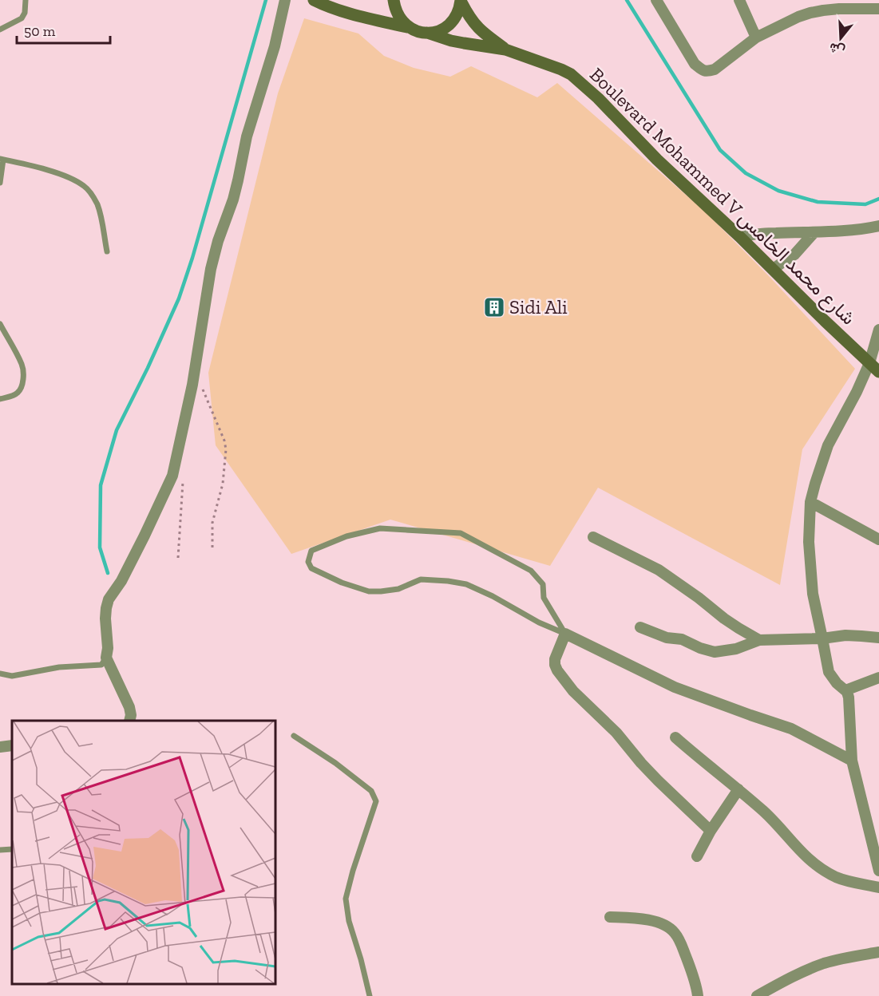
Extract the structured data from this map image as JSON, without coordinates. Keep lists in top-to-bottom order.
{
  "streets": {
    "main road": ["Boulevard Mohammed V شارع محمد الخامس"]
  },
  "places": {
    "building": ["Sidi Ali"]
  },
  "scale_bar": "50 m",
  "north": "bottom"
}
